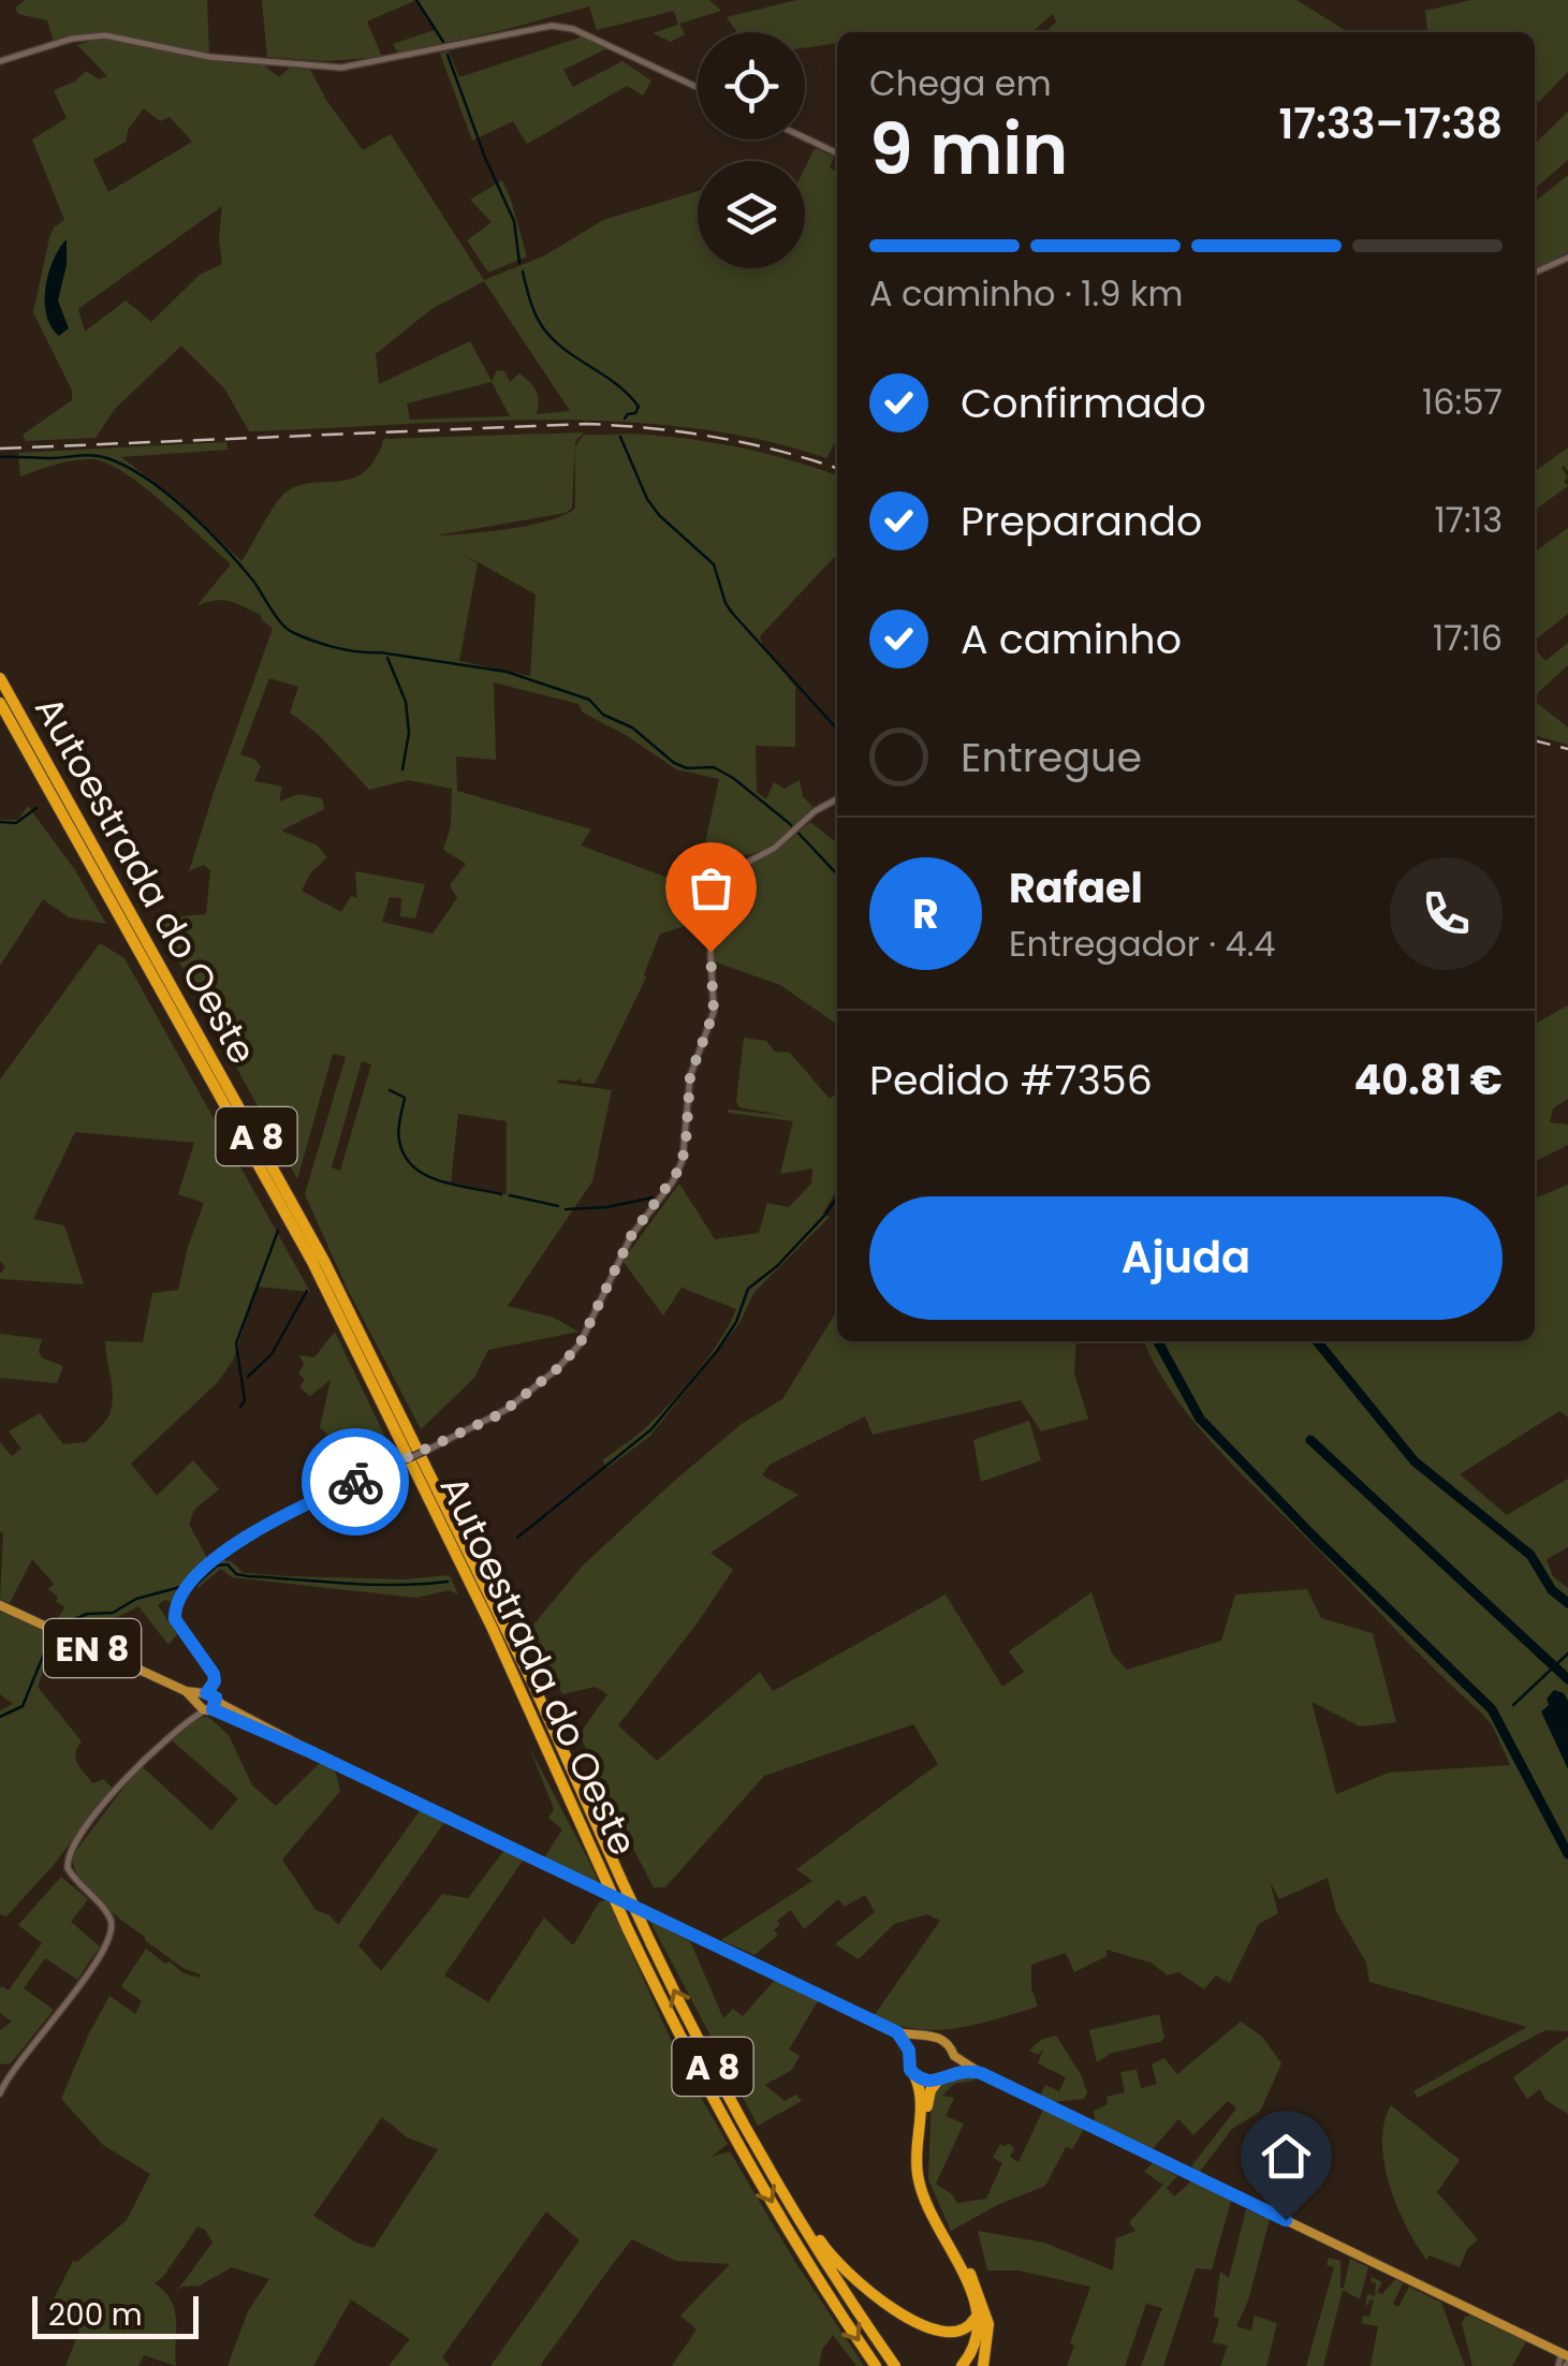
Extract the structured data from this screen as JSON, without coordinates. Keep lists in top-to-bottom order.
{
  "streets": {
    "highway": ["Autoestrada do Oeste", "A 8"],
    "main road": ["EN 8"]
  },
  "scale_bar": "200 m",
  "page": {
    "heading": ["9 min", "Chega em", "17:33–17:38"],
    "panel": [
      "Rafael",
      "Entregador · 4.4",
      "Pedido #7356",
      "40.81 €"
    ],
    "bar": "A caminho · 1.9 km",
    "list": [
      ["Confirmado", "16:57"],
      ["Preparando", "17:13"],
      ["A caminho", "17:16"],
      "Entregue"
    ],
    "round": "R",
    "buttons": "Ajuda",
    "scale": "200 m"
  }
}
